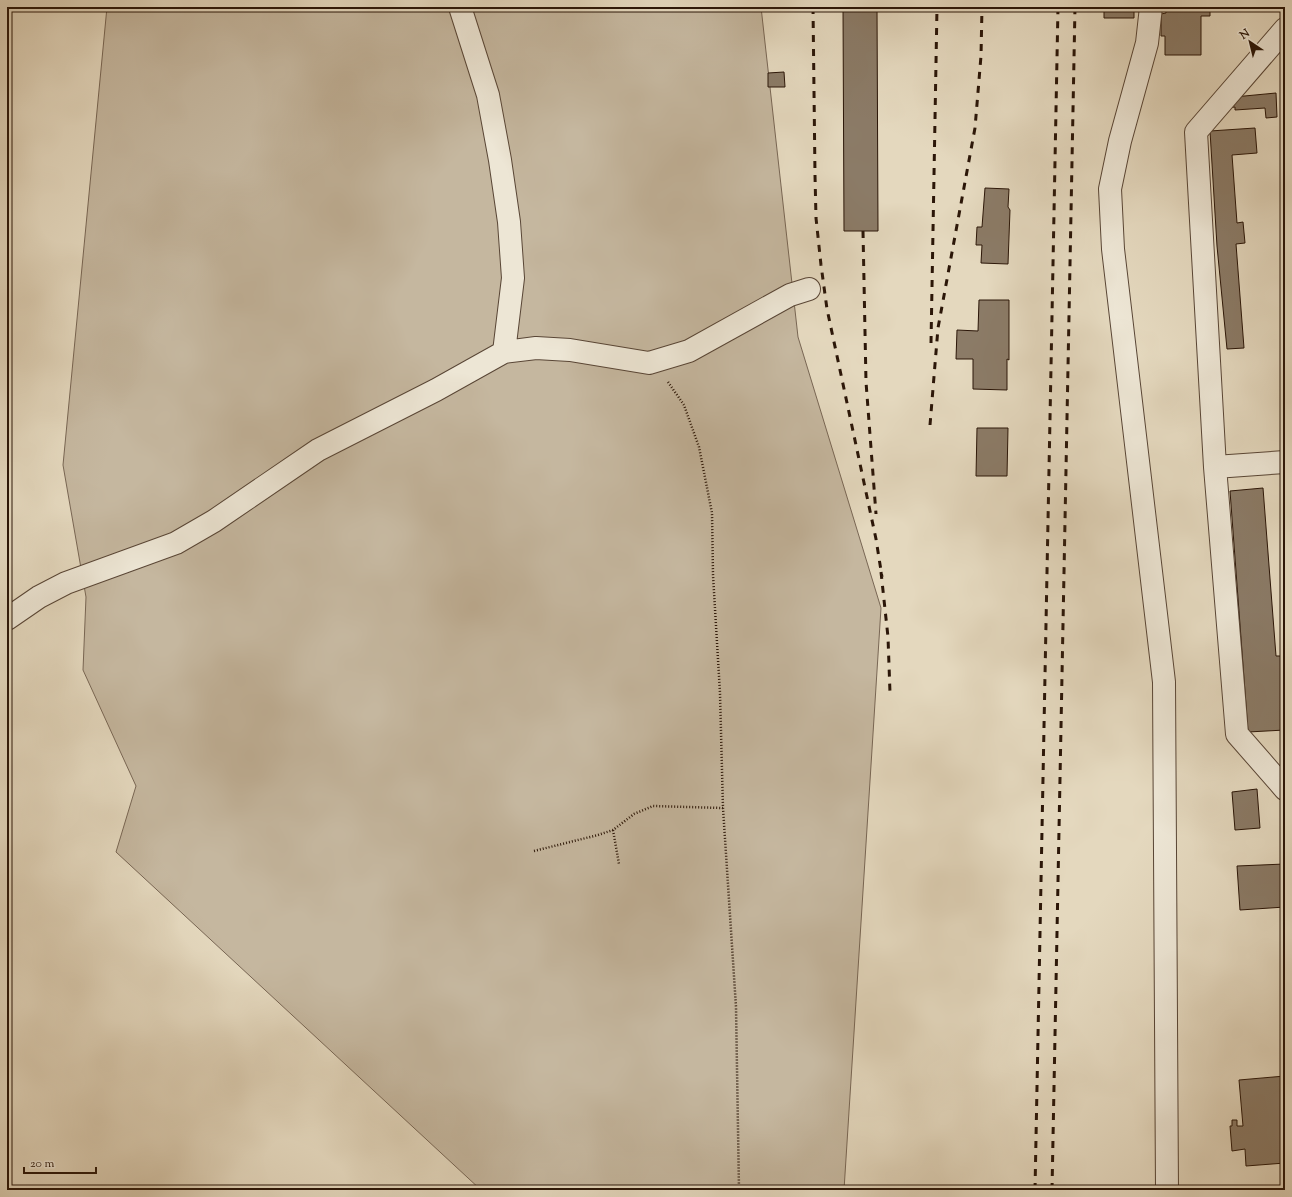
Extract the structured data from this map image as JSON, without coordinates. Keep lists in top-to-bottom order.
{
  "scale_bar": "20 m",
  "north": "top left"
}
